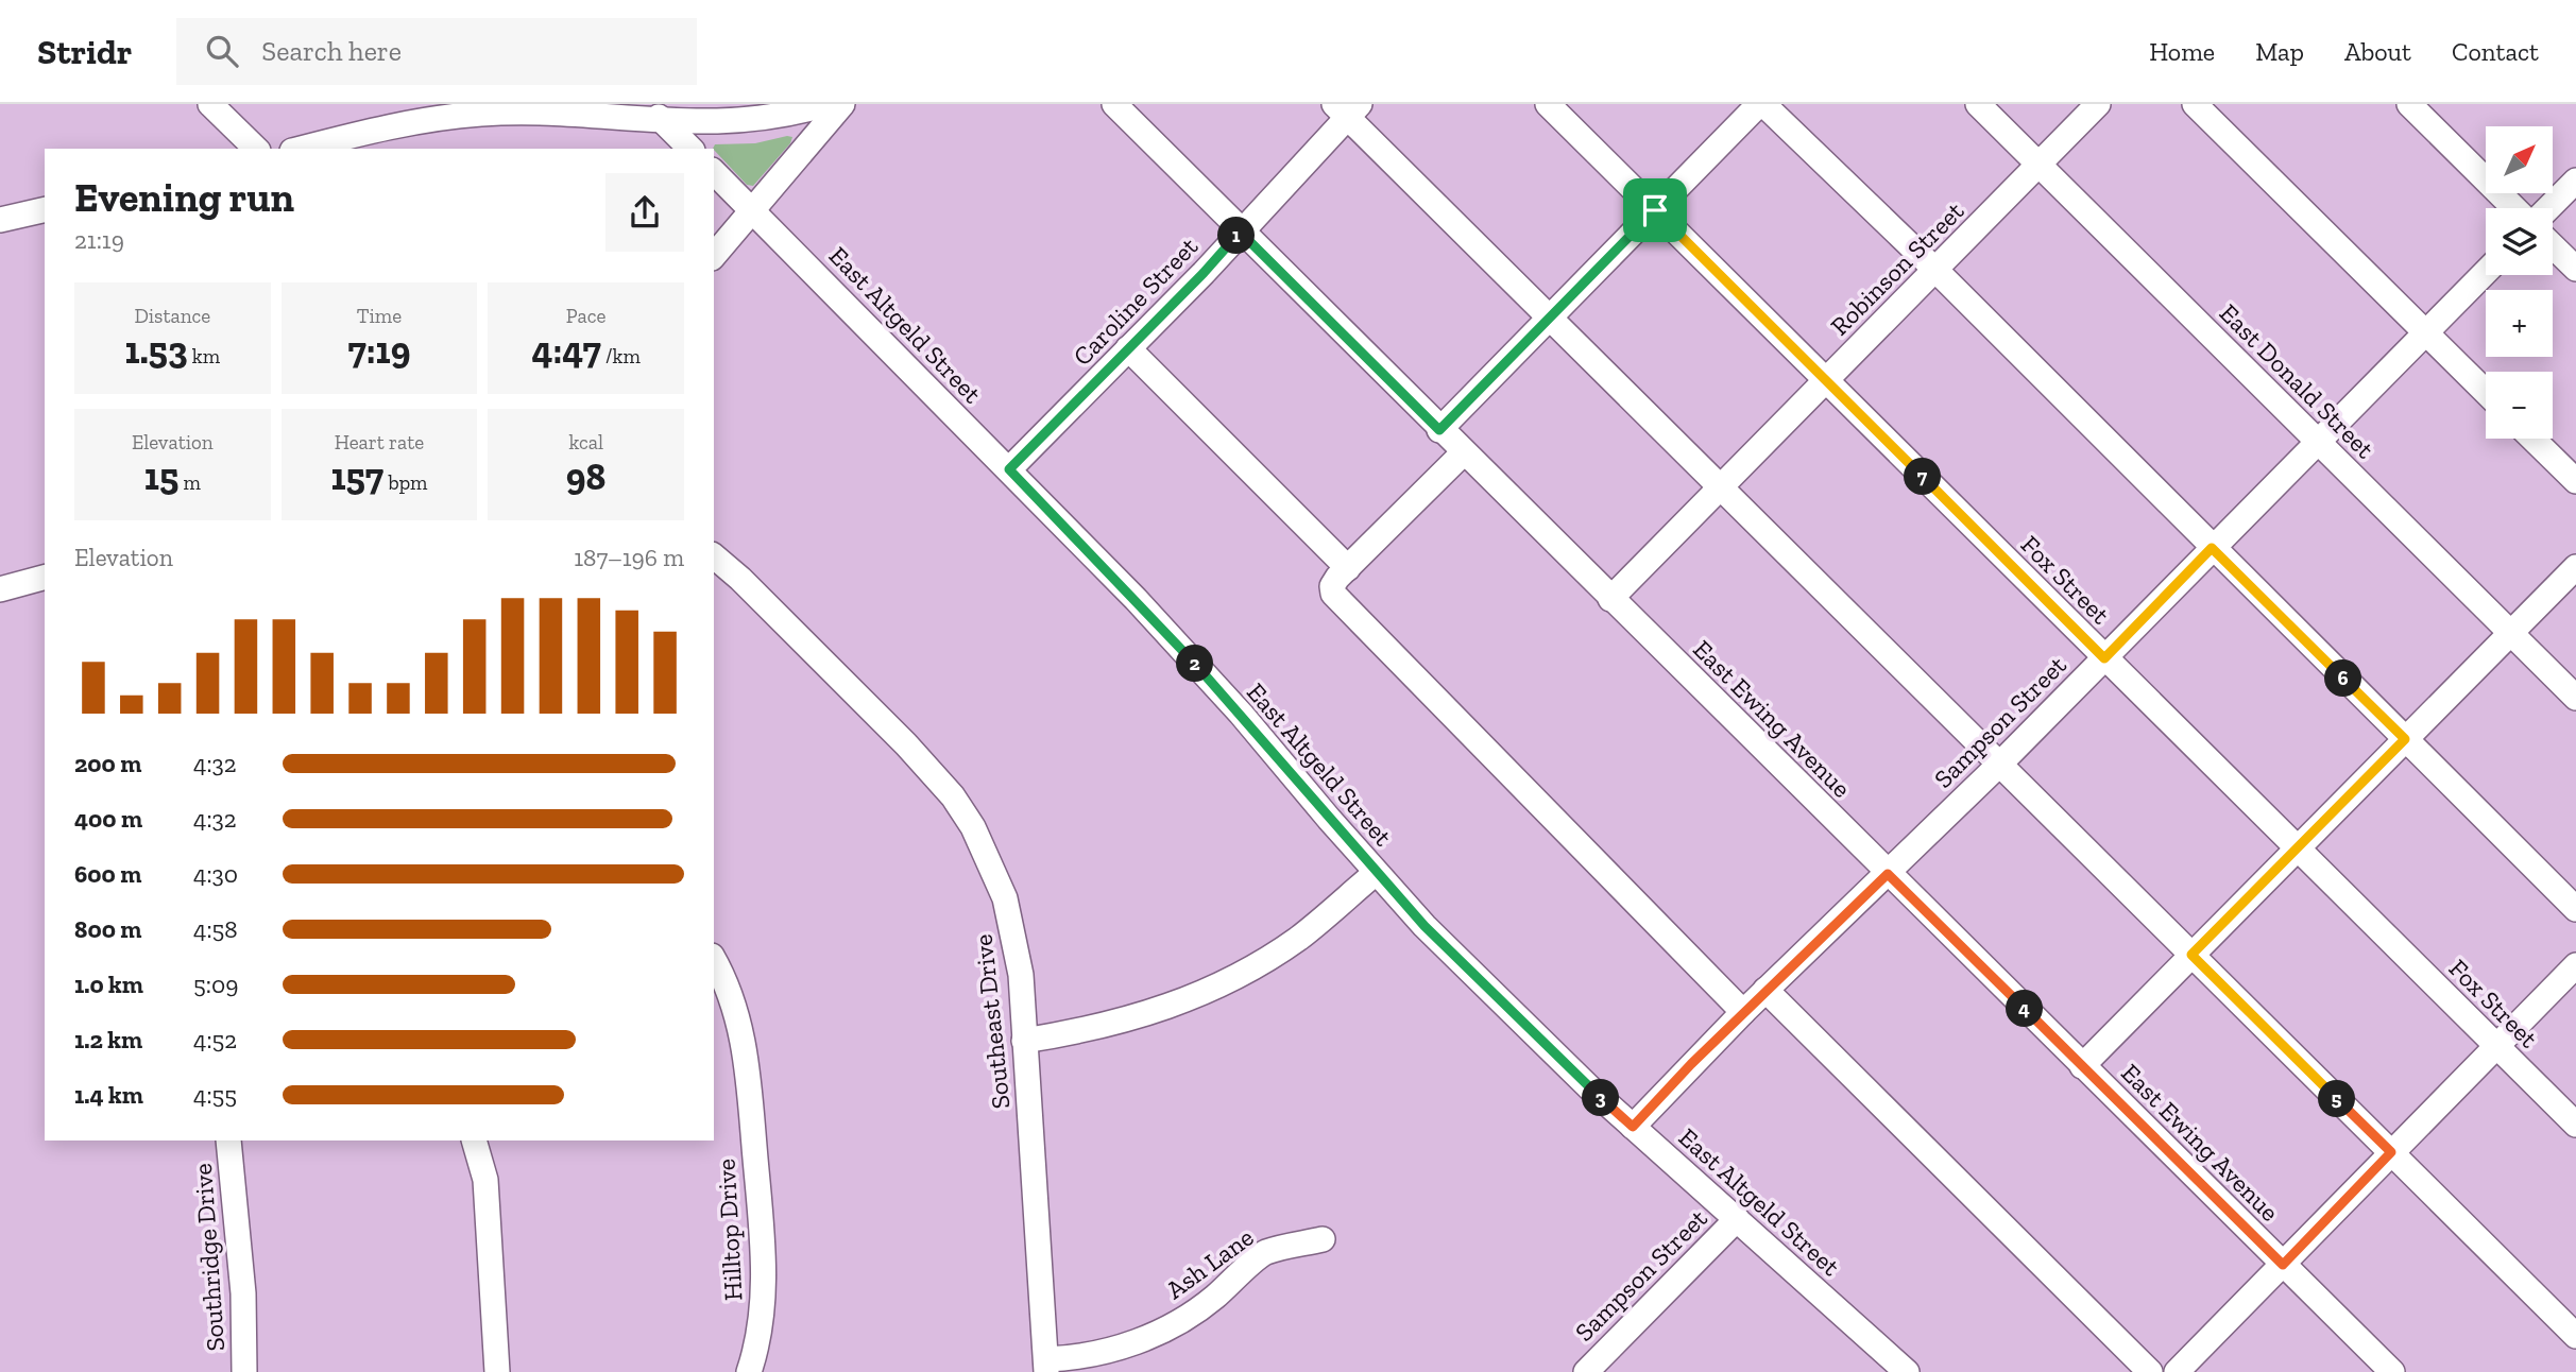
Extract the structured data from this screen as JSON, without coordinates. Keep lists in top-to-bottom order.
{
  "streets": {
    "street": [
      "Robinson Street",
      "Caroline Street",
      "East Altgeld Street",
      "East Donald Street",
      "Fox Street",
      "East Ewing Avenue",
      "Sampson Street",
      "Southeast Drive",
      "Hilltop Drive",
      "Southridge Drive",
      "Ash Lane"
    ]
  },
  "crossings": [
    ["Robinson Street", "East Donald Street"],
    ["Robinson Street", "Fox Street"],
    ["Robinson Street", "East Ewing Avenue"],
    ["Caroline Street", "East Altgeld Street"],
    ["Caroline Street", "East Ewing Avenue"],
    ["East Altgeld Street", "Sampson Street"],
    ["East Donald Street", "Sampson Street"],
    ["Fox Street", "Sampson Street"],
    ["East Ewing Avenue", "Sampson Street"],
    ["Southeast Drive", "Ash Lane"]
  ],
  "north": "top right",
  "page": {
    "header": "Stridr",
    "search": "Search here",
    "nav": [
      "Home",
      "Map",
      "About",
      "Contact"
    ],
    "map_buttons": ["+", "−"],
    "heading": ["Evening run", "21:19"],
    "pins": [
      "1",
      "7",
      "2",
      "6",
      "4",
      "3",
      "5"
    ],
    "stats": [
      ["Distance", "1.53 km"],
      ["Time", "7:19"],
      ["Pace", "4:47 /km"],
      ["Elevation", "15 m"],
      ["Heart rate", "157 bpm"],
      ["kcal", "98"]
    ],
    "chart": ["Elevation", "187–196 m"],
    "list": [
      {
        "name": "200 m",
        "note": "4:32"
      },
      {
        "name": "400 m",
        "note": "4:32"
      },
      {
        "name": "600 m",
        "note": "4:30"
      },
      {
        "name": "800 m",
        "note": "4:58"
      },
      {
        "name": "1.0 km",
        "note": "5:09"
      },
      {
        "name": "1.2 km",
        "note": "4:52"
      },
      {
        "name": "1.4 km",
        "note": "4:55"
      }
    ]
  }
}
